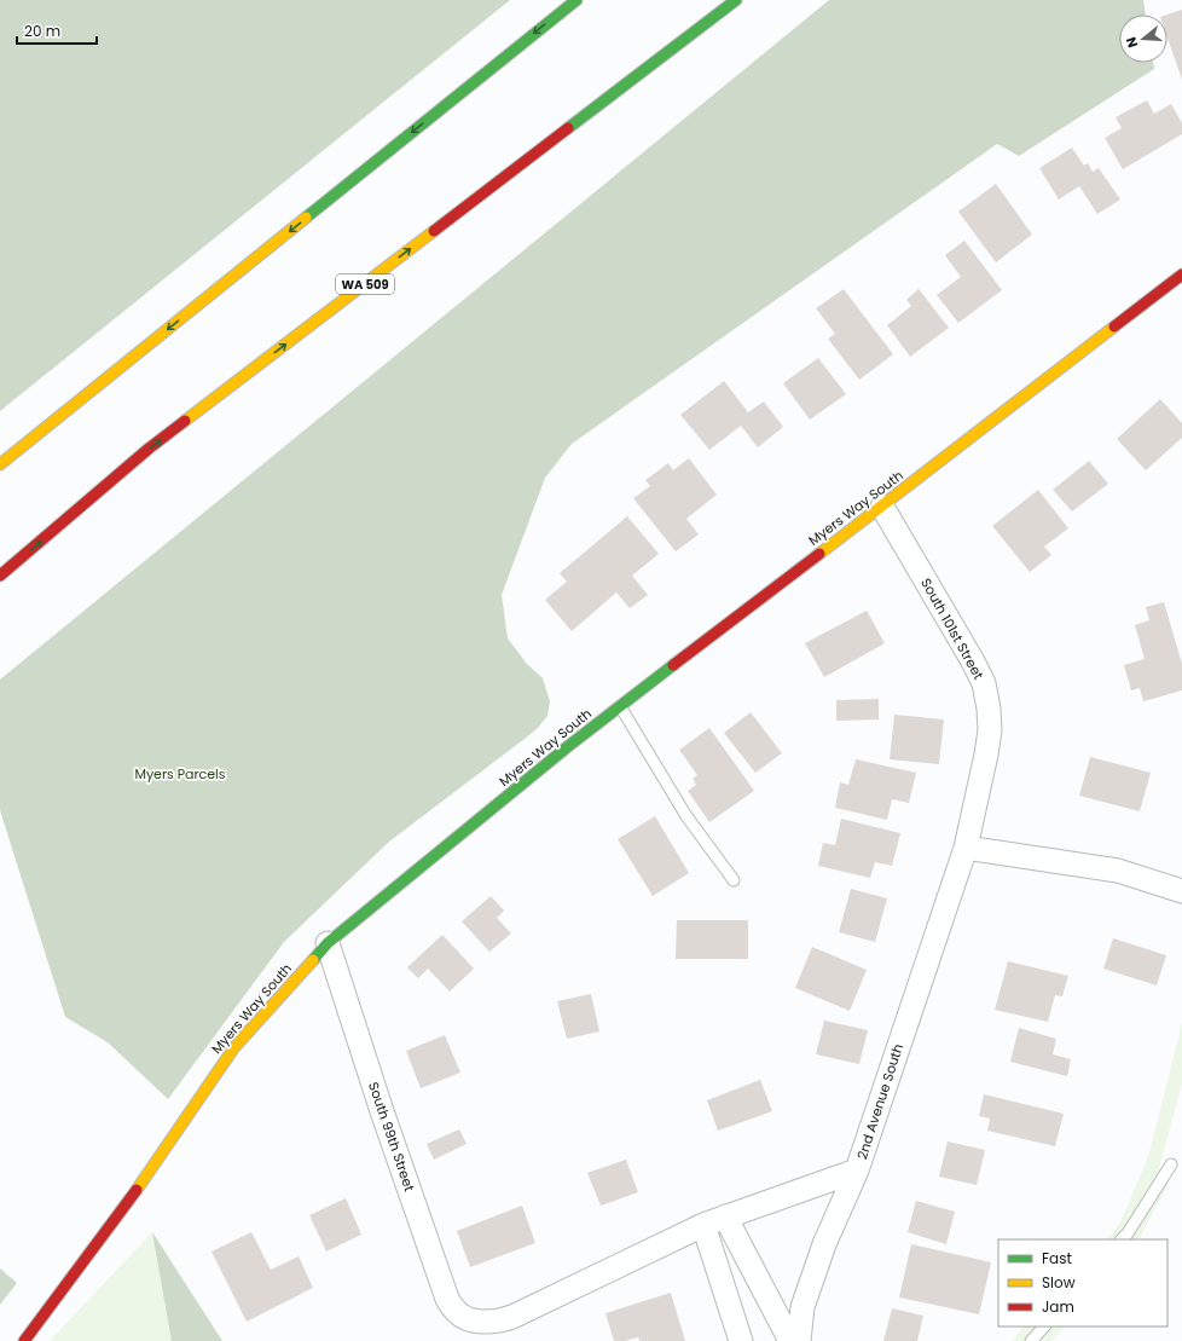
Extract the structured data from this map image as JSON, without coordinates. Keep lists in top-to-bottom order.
{
  "streets": {
    "main road": ["WA 509", "Myers Way South"],
    "street": ["South 101st Street", "2nd Avenue South", "South 99th Street"]
  },
  "crossings": [
    ["Myers Way South", "South 101st Street"],
    ["Myers Way South", "South 99th Street"],
    ["South 101st Street", "2nd Avenue South"],
    ["2nd Avenue South", "South 99th Street"]
  ],
  "parks": ["Myers Parcels"],
  "legend": ["Fast", "Slow", "Jam"],
  "scale_bar": "20 m",
  "north": "left"
}
